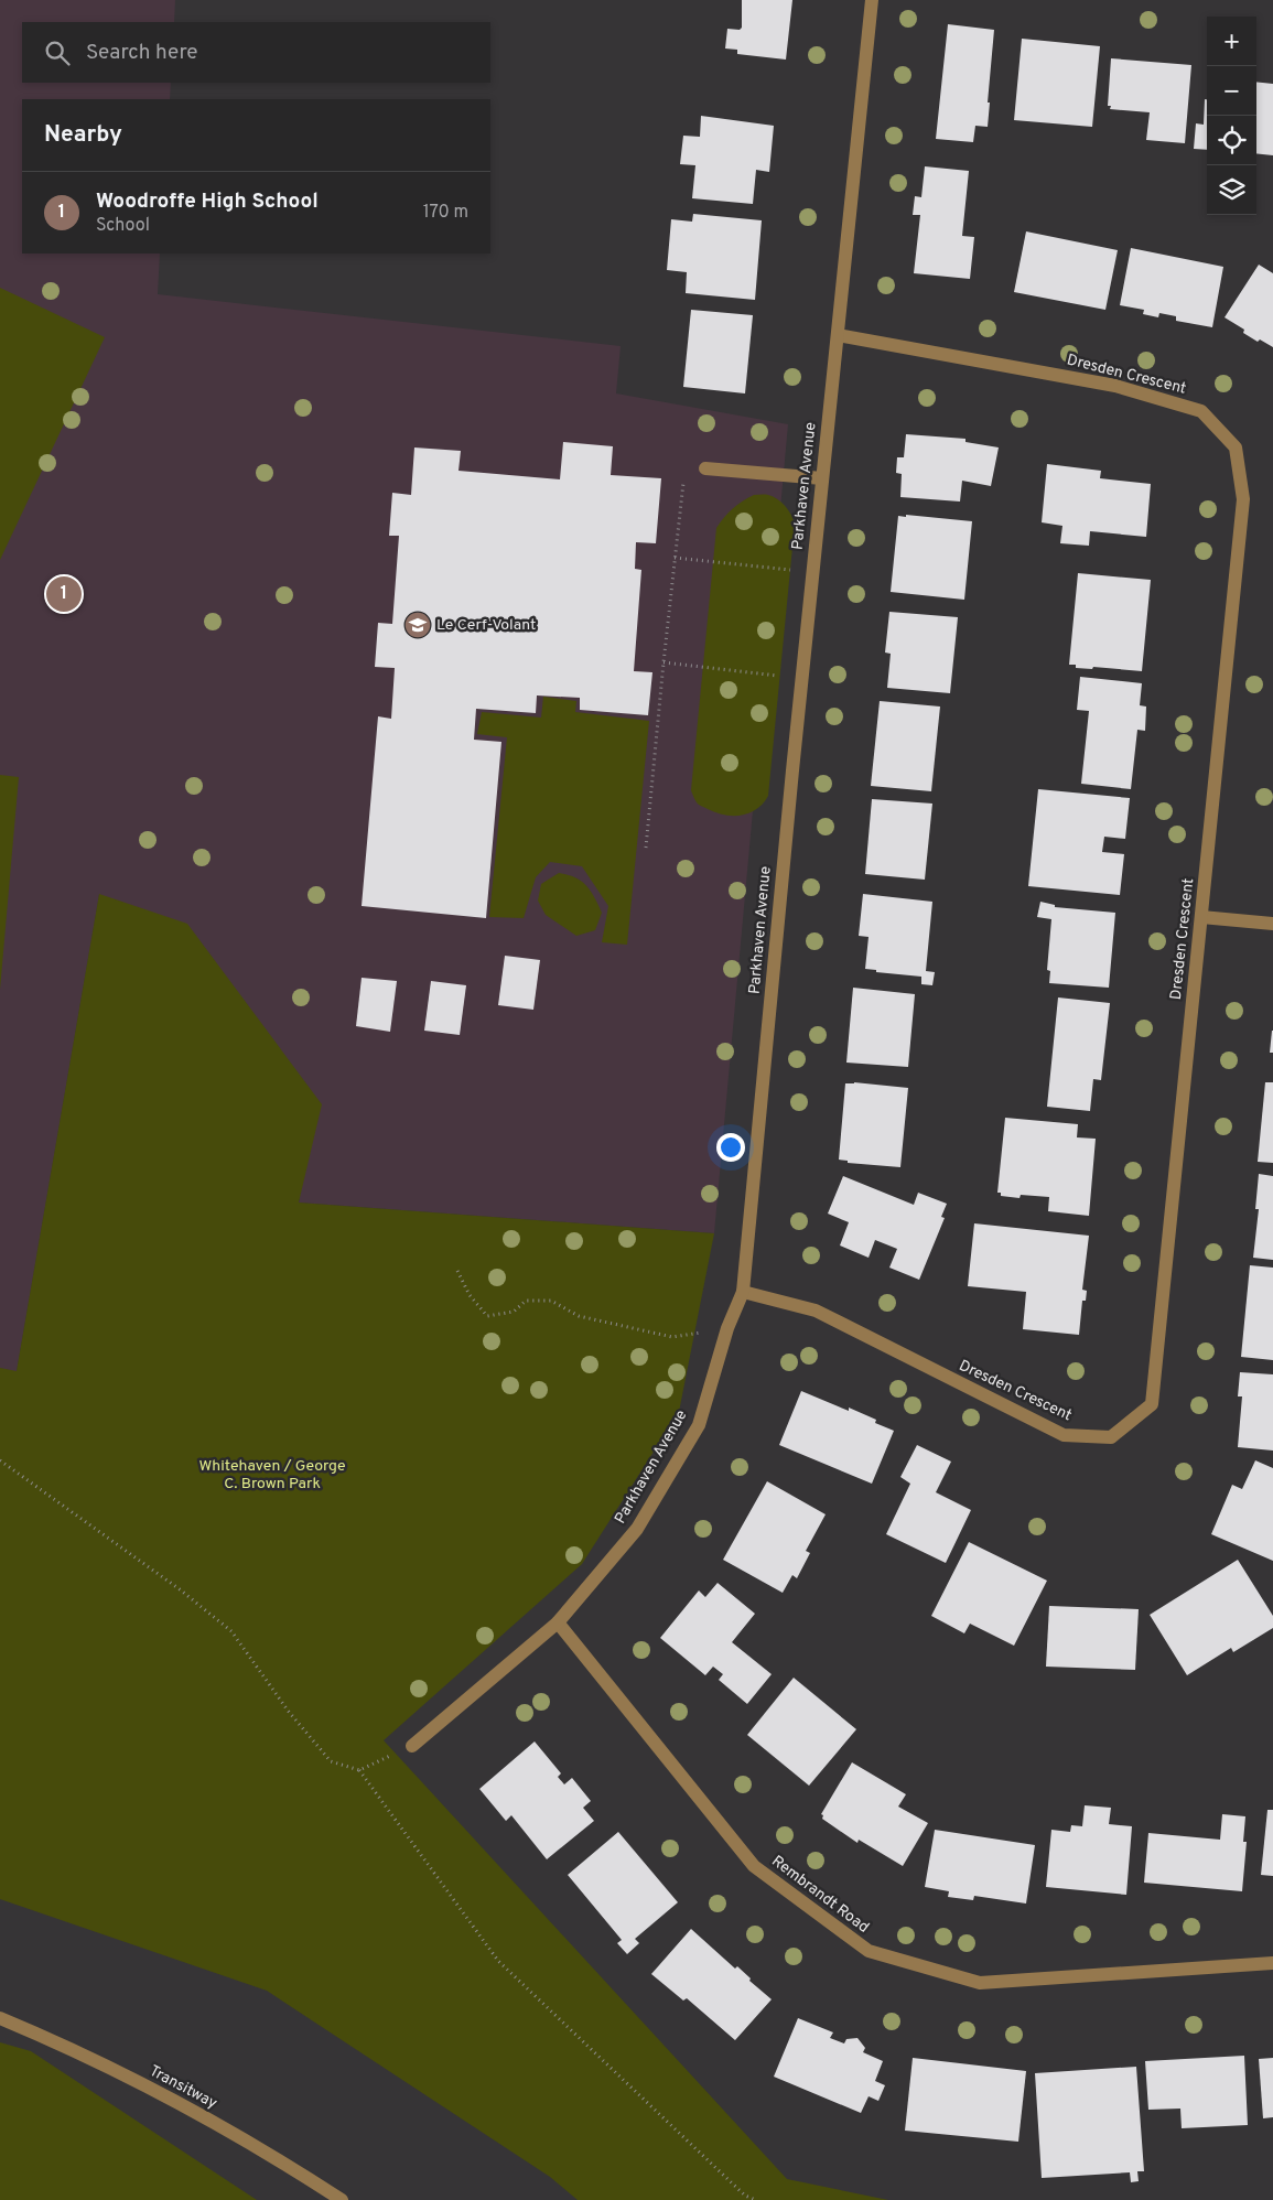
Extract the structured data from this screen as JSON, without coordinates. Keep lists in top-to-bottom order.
{
  "streets": {
    "street": [
      "Dresden Crescent",
      "Parkhaven Avenue",
      "Rembrandt Road",
      "Transitway"
    ]
  },
  "crossings": [
    ["Dresden Crescent", "Parkhaven Avenue"],
    ["Parkhaven Avenue", "Rembrandt Road"]
  ],
  "parks": ["Whitehaven / George C. Brown Park"],
  "places": {
    "school or university": ["Le Cerf-Volant"]
  },
  "page": {
    "map_buttons": ["+", "−"],
    "search": "Search here",
    "heading": "Nearby",
    "list": [
      {
        "mark": "1",
        "name": "Woodroffe High School",
        "note": "School",
        "value": "170 m"
      }
    ],
    "pins": "1"
  }
}
